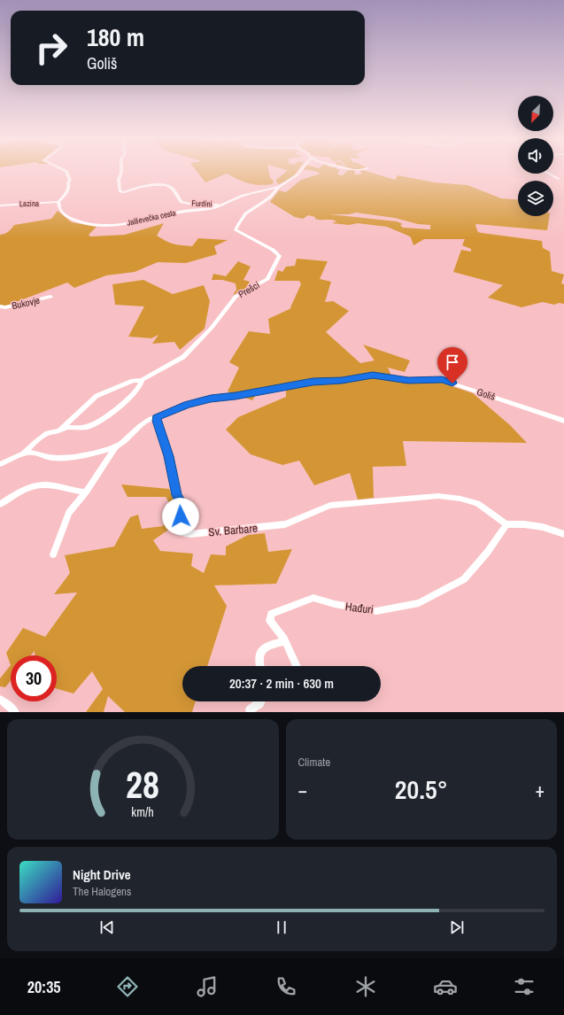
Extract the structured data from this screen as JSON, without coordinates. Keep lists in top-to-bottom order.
{
  "streets": {
    "street": [
      "Lazina",
      "Furdini",
      "Jalševečka cesta",
      "Prešci",
      "Bukovje",
      "Goliš",
      "Sv. Barbare",
      "Hađuri"
    ]
  },
  "crossings": [
    ["Lazina", "Jalševečka cesta"],
    ["Furdini", "Jalševečka cesta"],
    ["Jalševečka cesta", "Prešci"],
    ["Goliš", "Sv. Barbare"],
    ["Sv. Barbare", "Hađuri"]
  ],
  "north": "bottom left",
  "page": {
    "turn": ["180 m", "Goliš"],
    "limit": "30",
    "trip": "20:37 · 2 min · 630 m",
    "tile": "Climate",
    "heat": ["−", "20.5°", "+"],
    "song": ["Night Drive", "The Halogens"],
    "tabs": "20:35",
    "gauge": ["28", "km/h"]
  }
}
